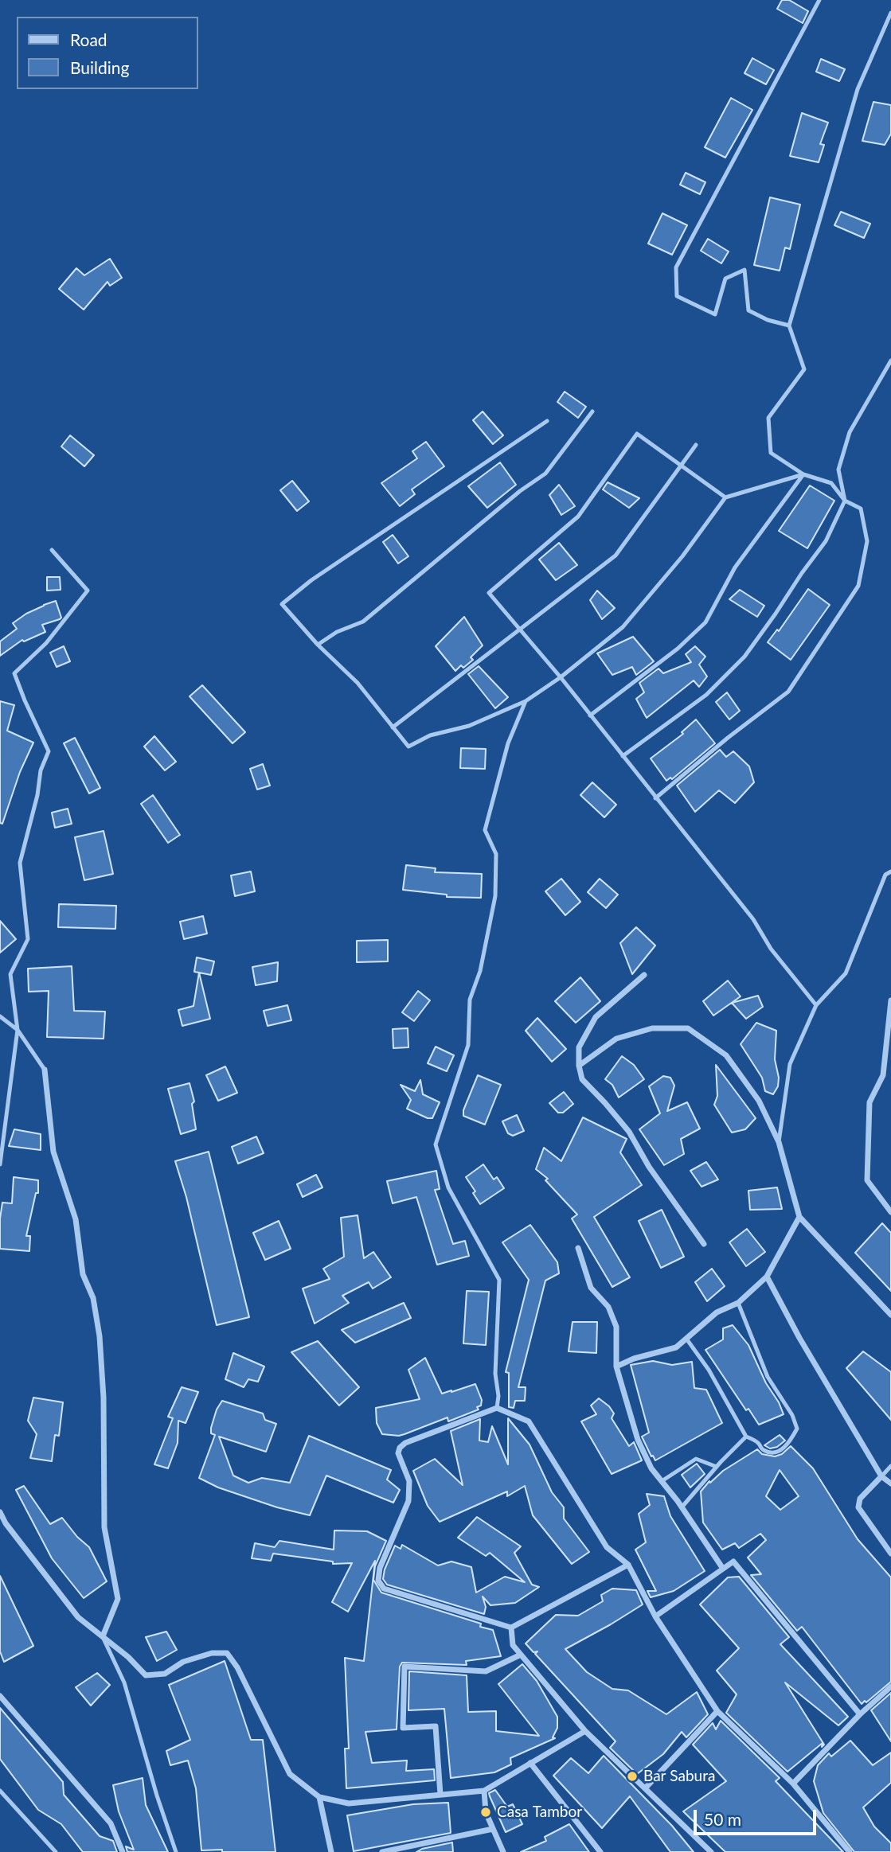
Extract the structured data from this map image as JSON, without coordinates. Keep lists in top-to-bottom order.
{
  "places": ["Bar Sabura", "Casa Tambor"],
  "legend": ["Road", "Building"],
  "scale_bar": "50 m"
}
